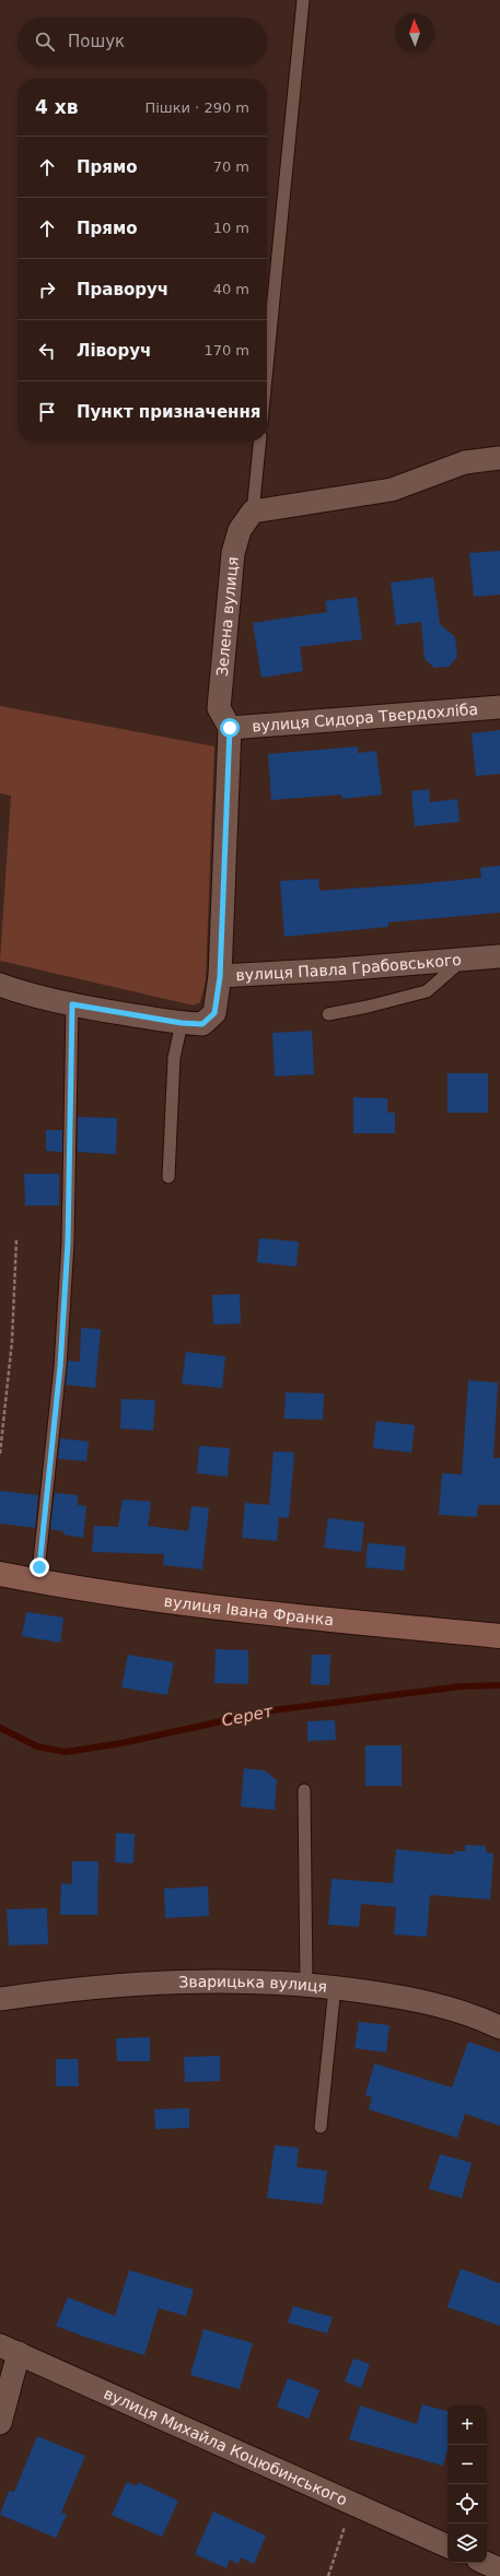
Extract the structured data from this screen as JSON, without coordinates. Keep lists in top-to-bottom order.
{
  "streets": {
    "main road": ["вулиця Івана Франка"],
    "street": [
      "Зелена вулиця",
      "вулиця Сидора Твердохліба",
      "вулиця Павла Грабовського",
      "Зварицька вулиця",
      "вулиця Михайла Коцюбинського"
    ]
  },
  "crossings": [
    ["Зелена вулиця", "вулиця Сидора Твердохліба"]
  ],
  "water": ["Серет"],
  "north": "top",
  "page": {
    "search": "Пошук",
    "heading": ["4 хв", "Пішки · 290 m"],
    "list": [
      ["Прямо", "70 m"],
      ["Прямо", "10 m"],
      ["Праворуч", "40 m"],
      ["Ліворуч", "170 m"],
      "Пункт призначення"
    ],
    "map_buttons": ["+", "−"]
  }
}
